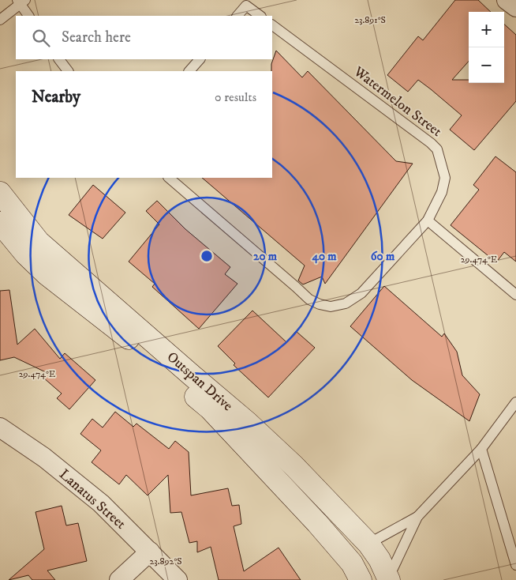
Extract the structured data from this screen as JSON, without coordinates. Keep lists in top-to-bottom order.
{
  "streets": {
    "street": ["Outspan Drive", "Lanatus Street"],
    "lane": ["Watermelon Street"]
  },
  "page": {
    "map_buttons": ["+", "−"],
    "search": "Search here",
    "heading": ["Nearby", "0 results"]
  },
  "coordinates": ["23.891°S", "29.474°E", "23.892°S"],
  "rings": ["20 m", "40 m", "60 m"]
}
